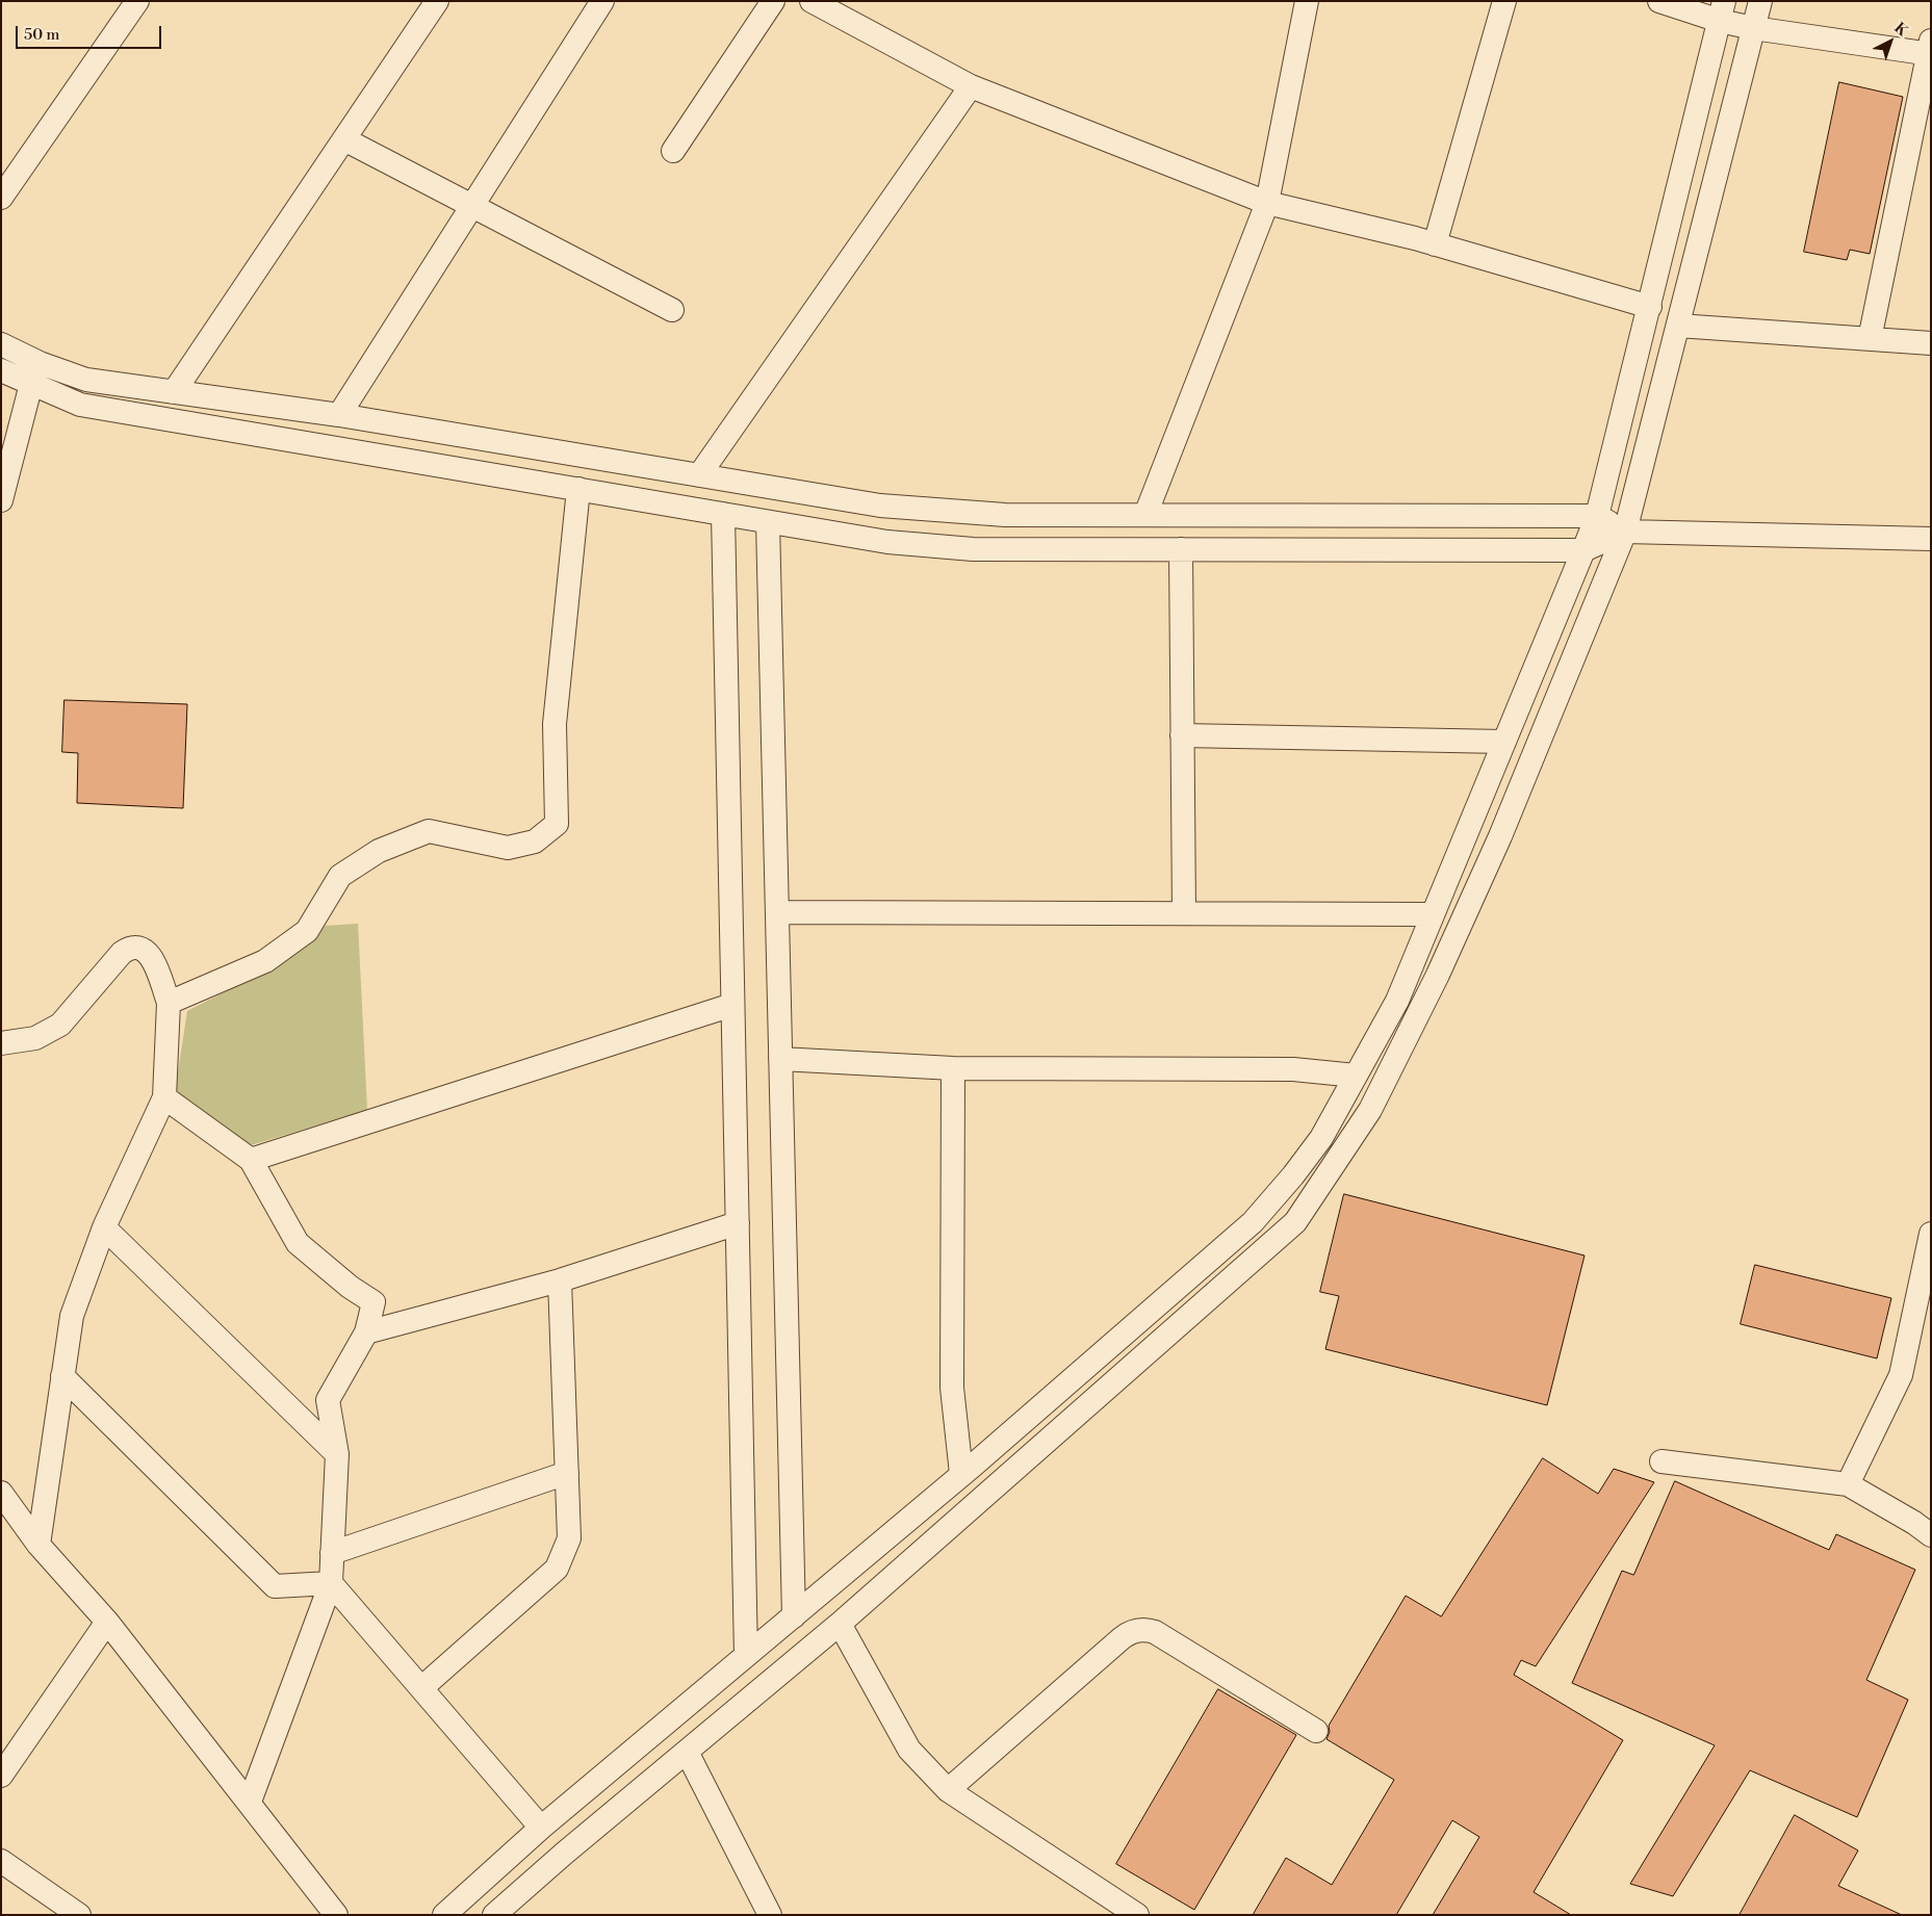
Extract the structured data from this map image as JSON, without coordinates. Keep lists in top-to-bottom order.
{
  "scale_bar": "50 m",
  "north": "top right"
}
